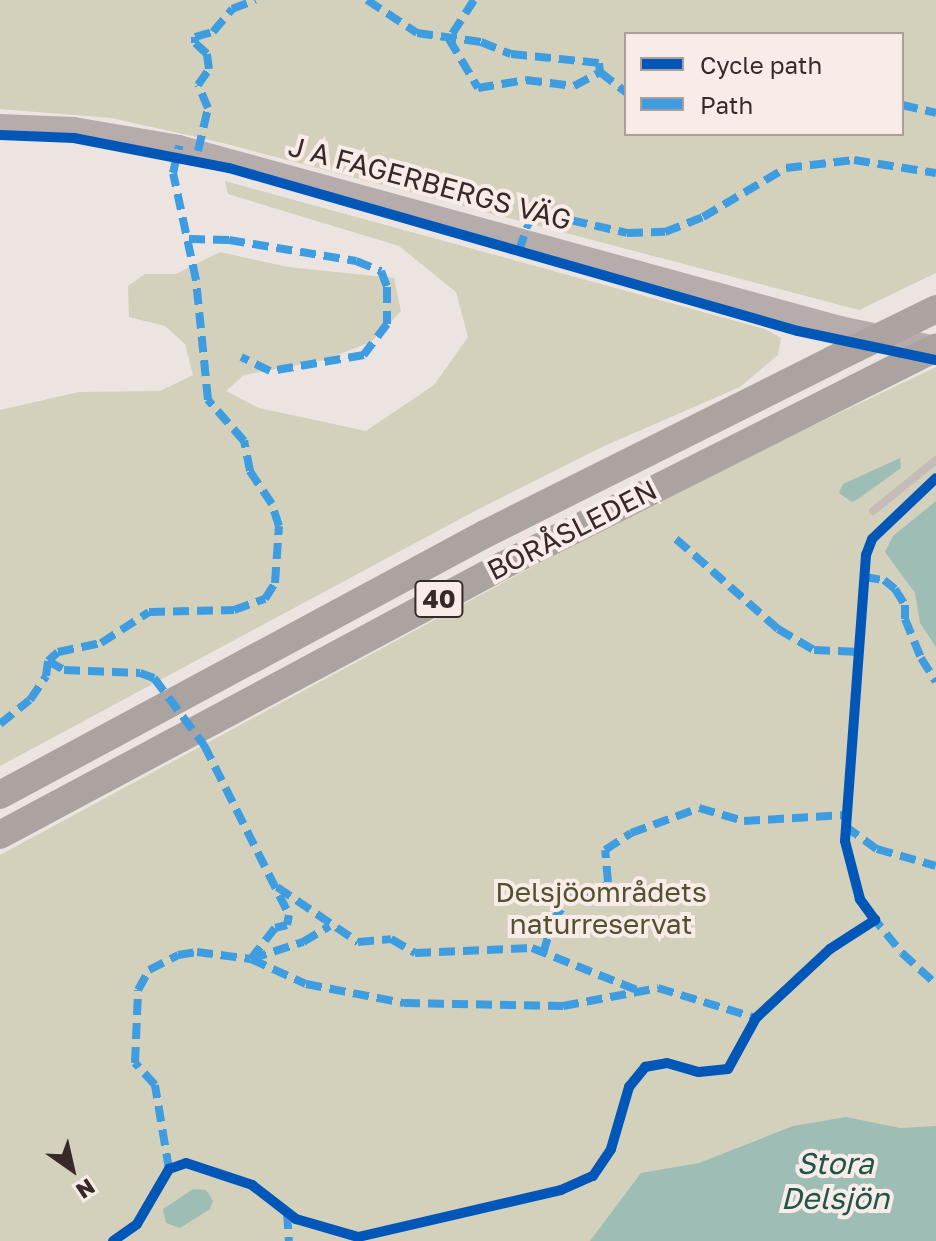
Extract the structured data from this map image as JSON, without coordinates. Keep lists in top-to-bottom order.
{
  "streets": {
    "highway": ["BORÅSLEDEN", "40"],
    "street": ["J A FAGERBERGS VÄG"]
  },
  "crossings": [
    ["J A FAGERBERGS VÄG", "BORÅSLEDEN"]
  ],
  "water": ["Stora Delsjön"],
  "parks": ["Delsjöområdets naturreservat"],
  "legend": ["Cycle path", "Path"],
  "north": "bottom right"
}
